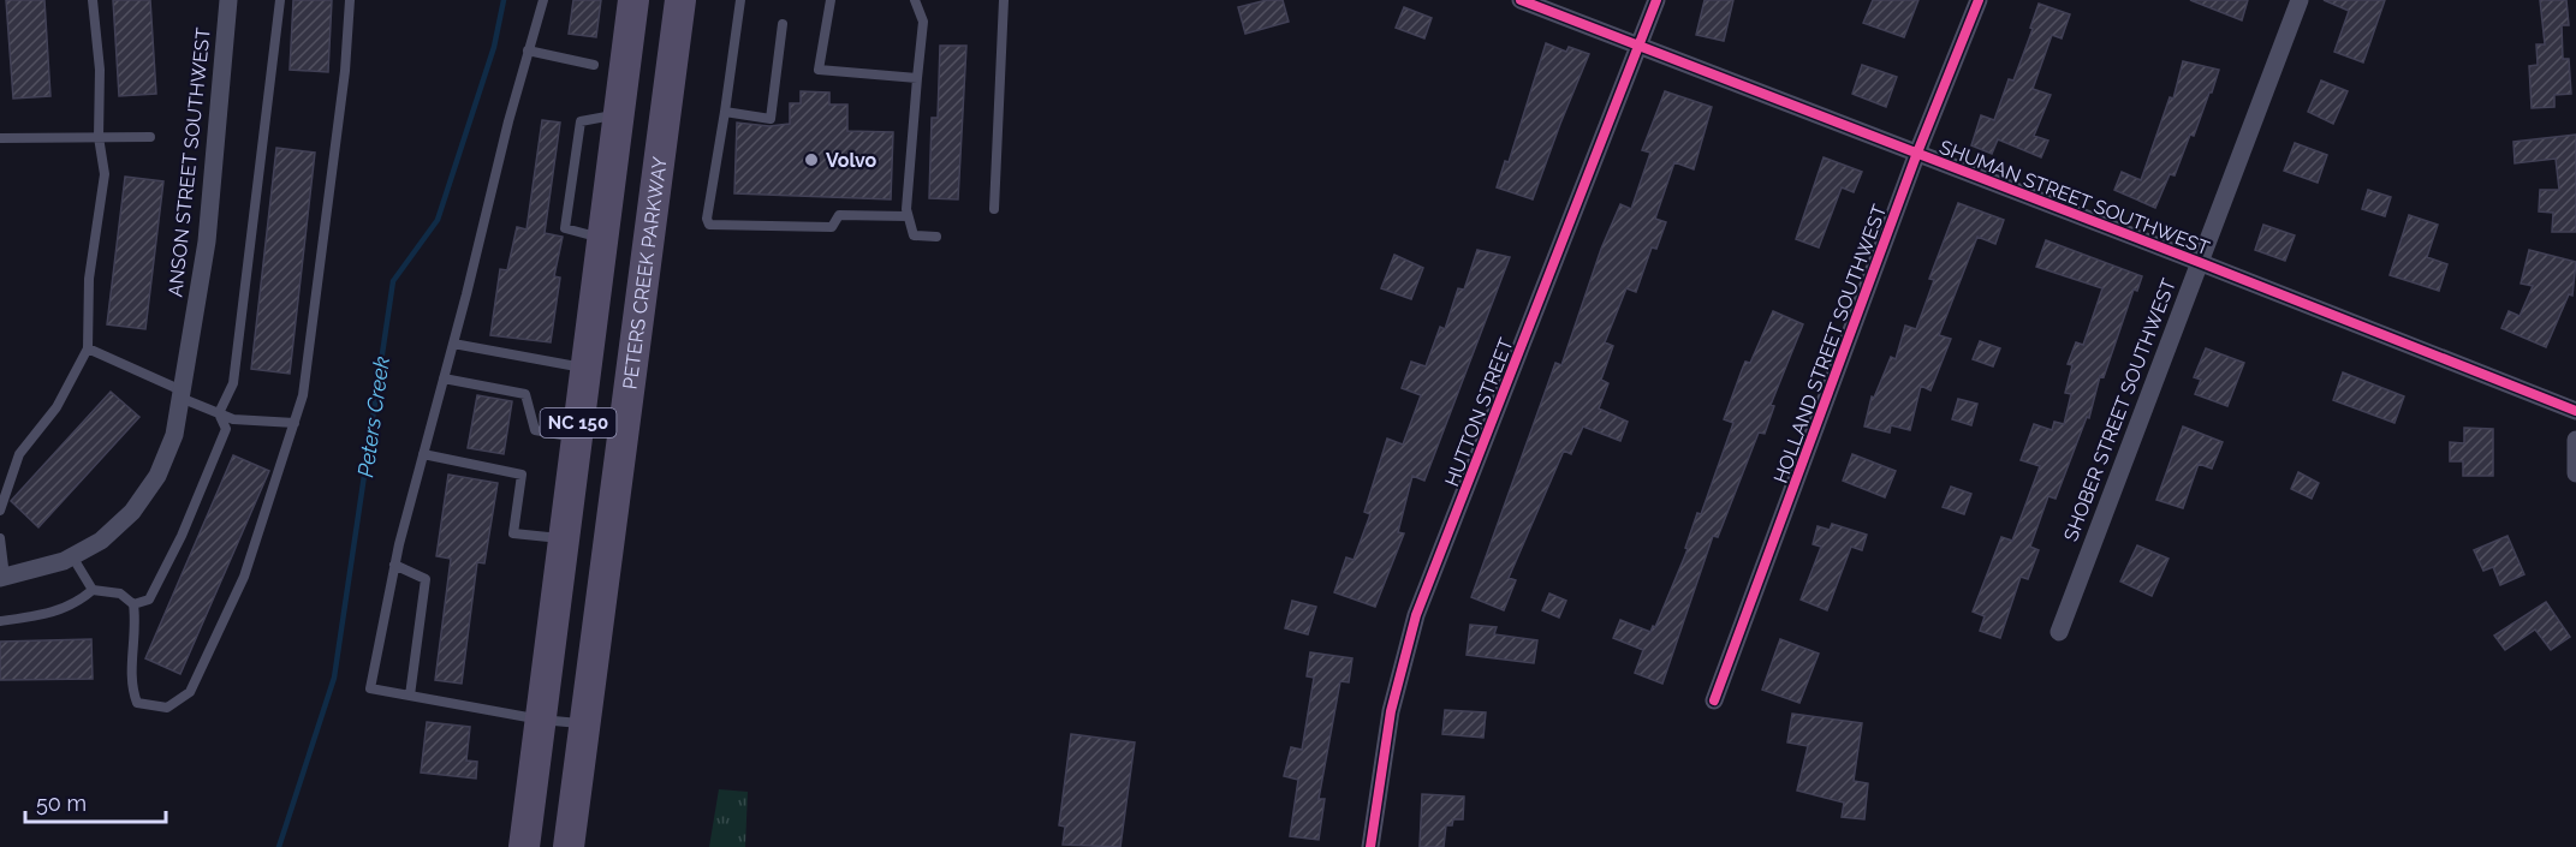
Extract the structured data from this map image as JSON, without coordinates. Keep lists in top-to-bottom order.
{
  "streets": {
    "main road": ["PETERS CREEK PARKWAY", "NC 150"],
    "street": [
      "ANSON STREET SOUTHWEST",
      "SHUMAN STREET SOUTHWEST",
      "HOLLAND STREET SOUTHWEST",
      "SHOBER STREET SOUTHWEST",
      "HUTTON STREET"
    ]
  },
  "crossings": [
    ["SHUMAN STREET SOUTHWEST", "HOLLAND STREET SOUTHWEST"],
    ["SHUMAN STREET SOUTHWEST", "SHOBER STREET SOUTHWEST"],
    ["SHUMAN STREET SOUTHWEST", "HUTTON STREET"]
  ],
  "water": ["Peters Creek"],
  "places": ["Volvo"],
  "scale_bar": "50 m"
}
